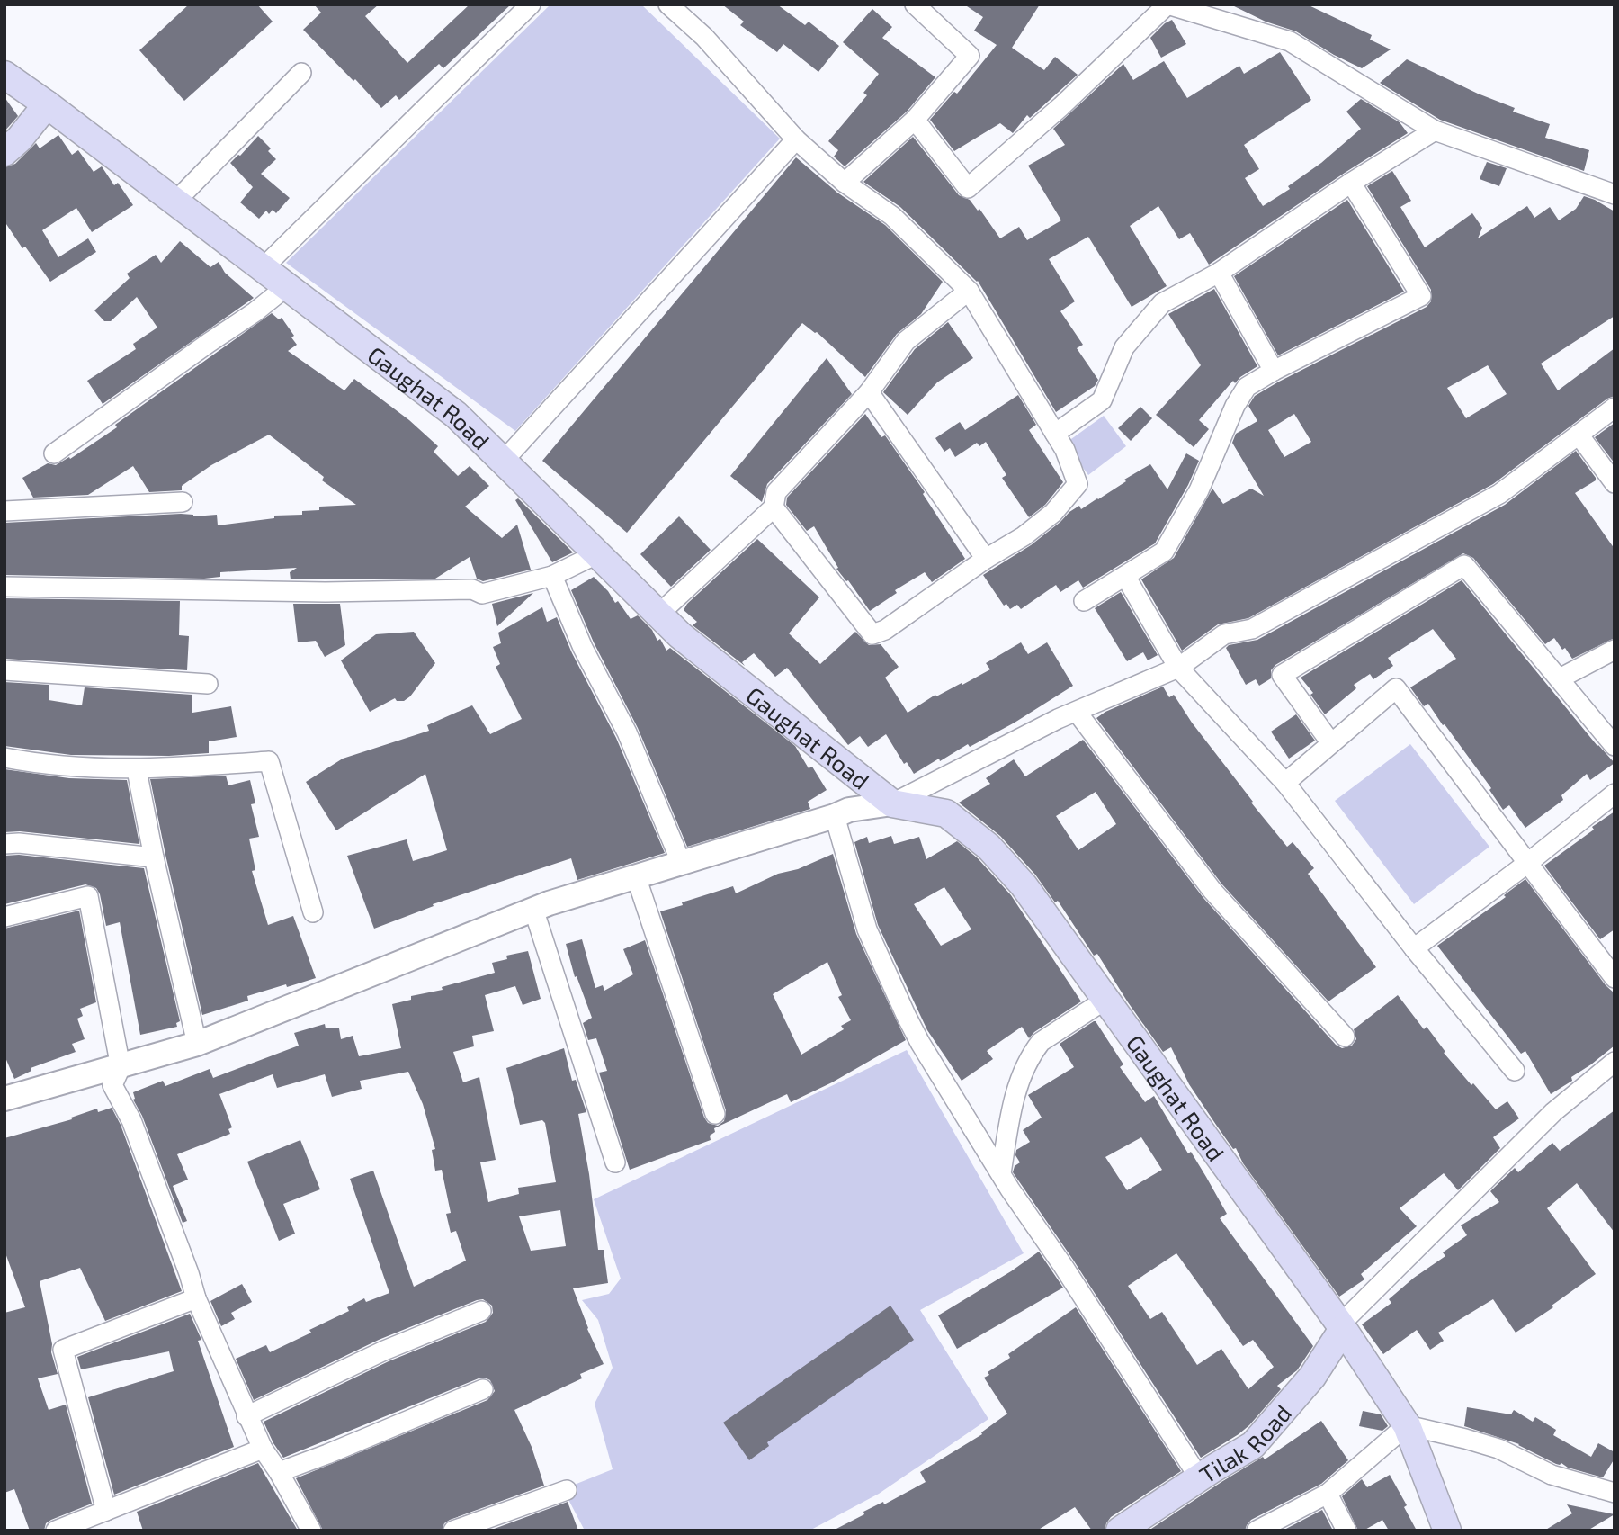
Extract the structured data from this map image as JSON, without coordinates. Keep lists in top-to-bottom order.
{
  "streets": {
    "main road": ["Gaughat Road", "Tilak Road"]
  },
  "crossings": [
    ["Gaughat Road", "Tilak Road"]
  ]
}
